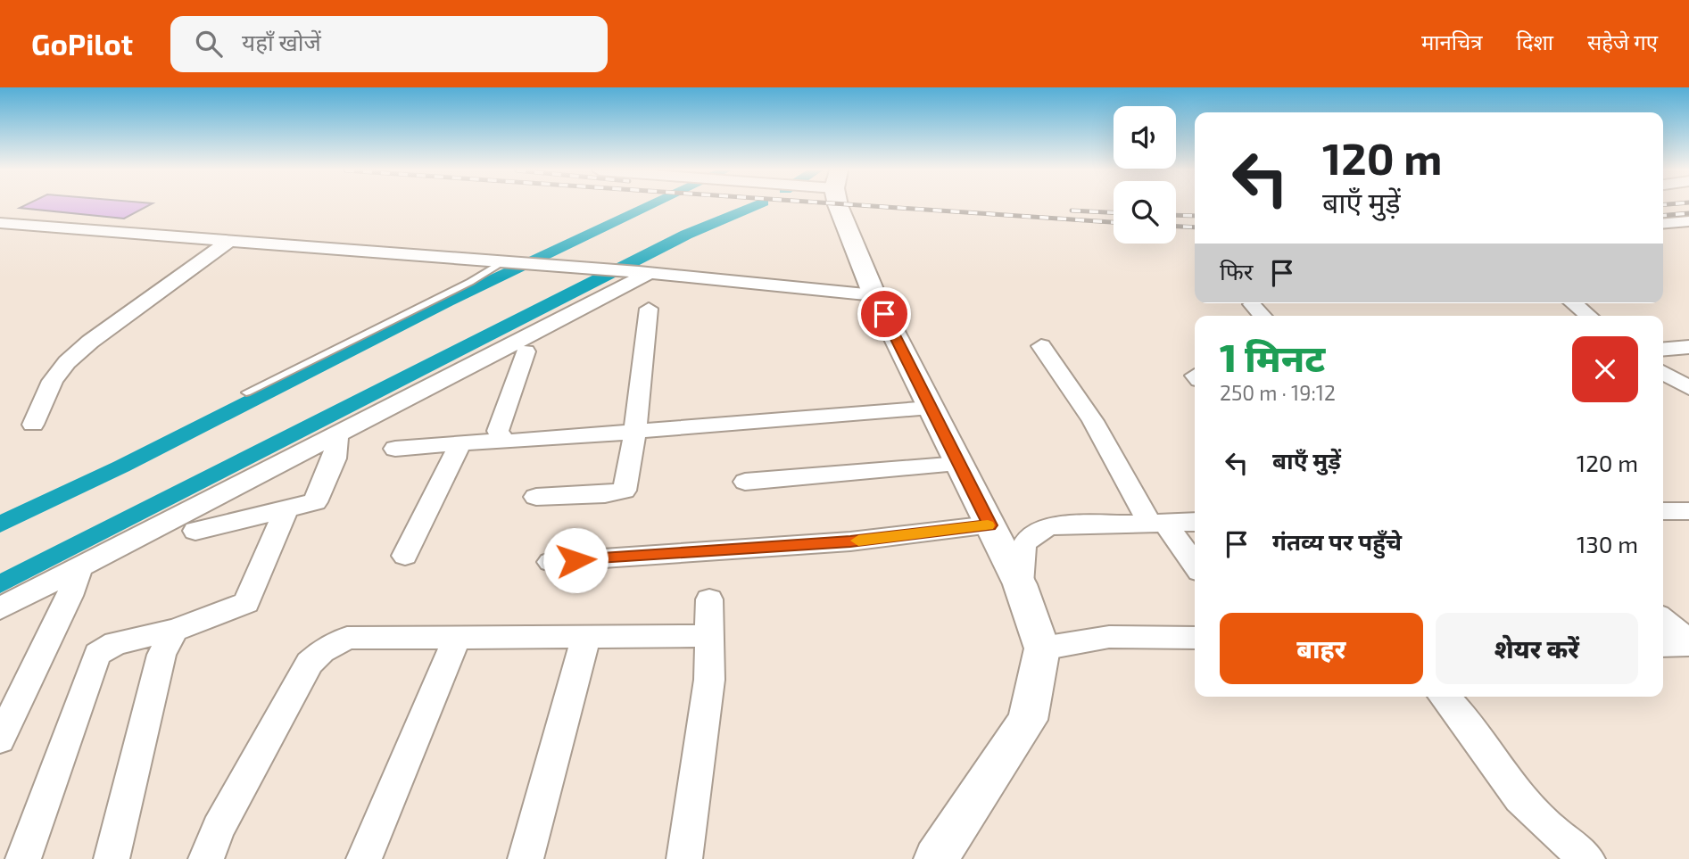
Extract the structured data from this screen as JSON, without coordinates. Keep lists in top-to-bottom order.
{
  "page": {
    "header": "GoPilot",
    "search": "यहाँ खोजें",
    "nav": ["मानचित्र", "दिशा", "सहेजे गए"],
    "turn": ["120 m", "बाएँ मुड़ें"],
    "then": "फिर",
    "heading": ["1 मिनट", "250 m · 19:12"],
    "list": [
      {
        "name": "बाएँ मुड़ें",
        "value": "120 m"
      },
      {
        "name": "गंतव्य पर पहुँचे",
        "value": "130 m"
      }
    ],
    "buttons": ["बाहर", "शेयर करें"]
  }
}
